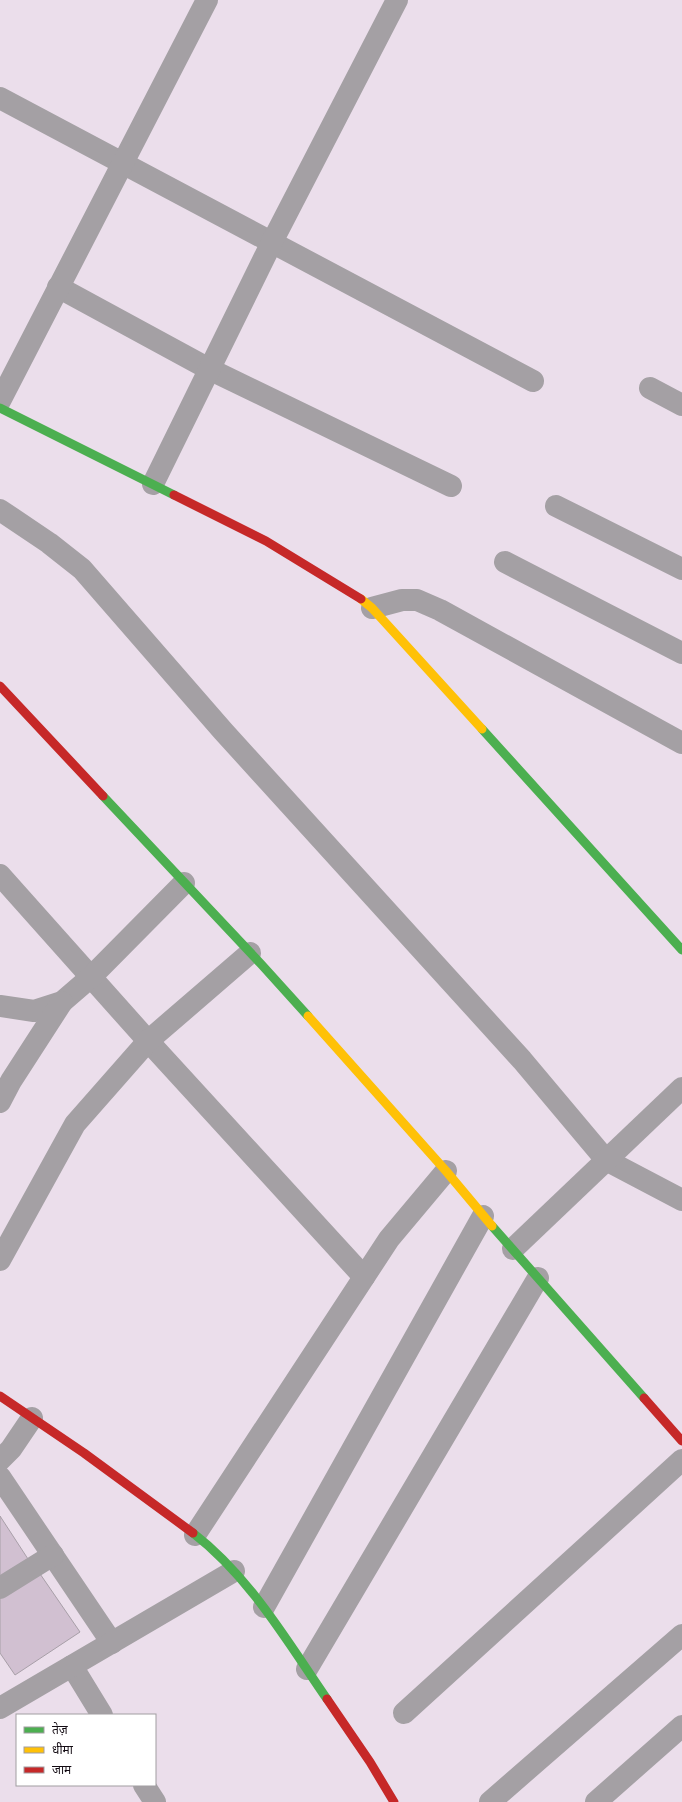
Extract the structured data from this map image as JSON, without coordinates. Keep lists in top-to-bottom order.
{
  "legend": ["तेज़", "धीमा", "जाम"]
}
